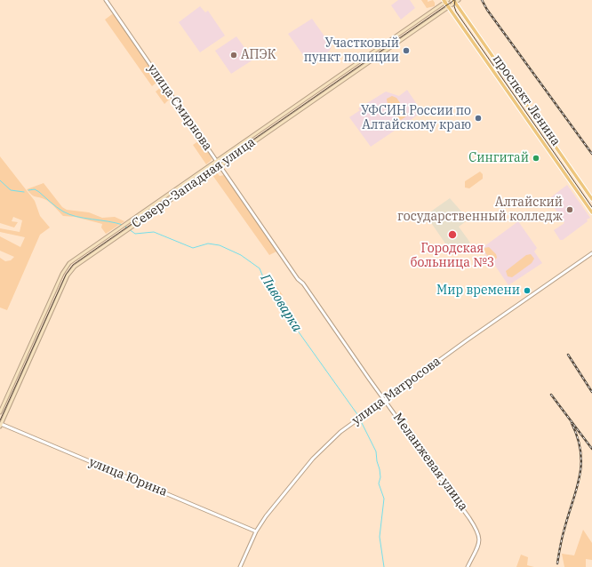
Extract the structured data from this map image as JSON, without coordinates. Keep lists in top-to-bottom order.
{
  "streets": {
    "main road": ["проспект Ленина", "Северо-Западная улица"],
    "street": [
      "улица Смирнова",
      "улица Матросова",
      "Меланжевая улица",
      "улица Юрина"
    ]
  },
  "crossings": [
    ["проспект Ленина", "Северо-Западная улица"],
    ["улица Смирнова", "Северо-Западная улица"],
    ["улица Смирнова", "Меланжевая улица"],
    ["Северо-Западная улица", "улица Юрина"],
    ["улица Матросова", "Меланжевая улица"],
    ["улица Матросова", "улица Юрина"]
  ],
  "water": ["Пивоварка"],
  "places": [
    "Участковый пункт полиции",
    "АПЭК",
    "УФСИН России по Алтайскому краю",
    "Сингитай",
    "Алтайский государственный колледж",
    "Городская больница №3",
    "Мир времени"
  ]
}
